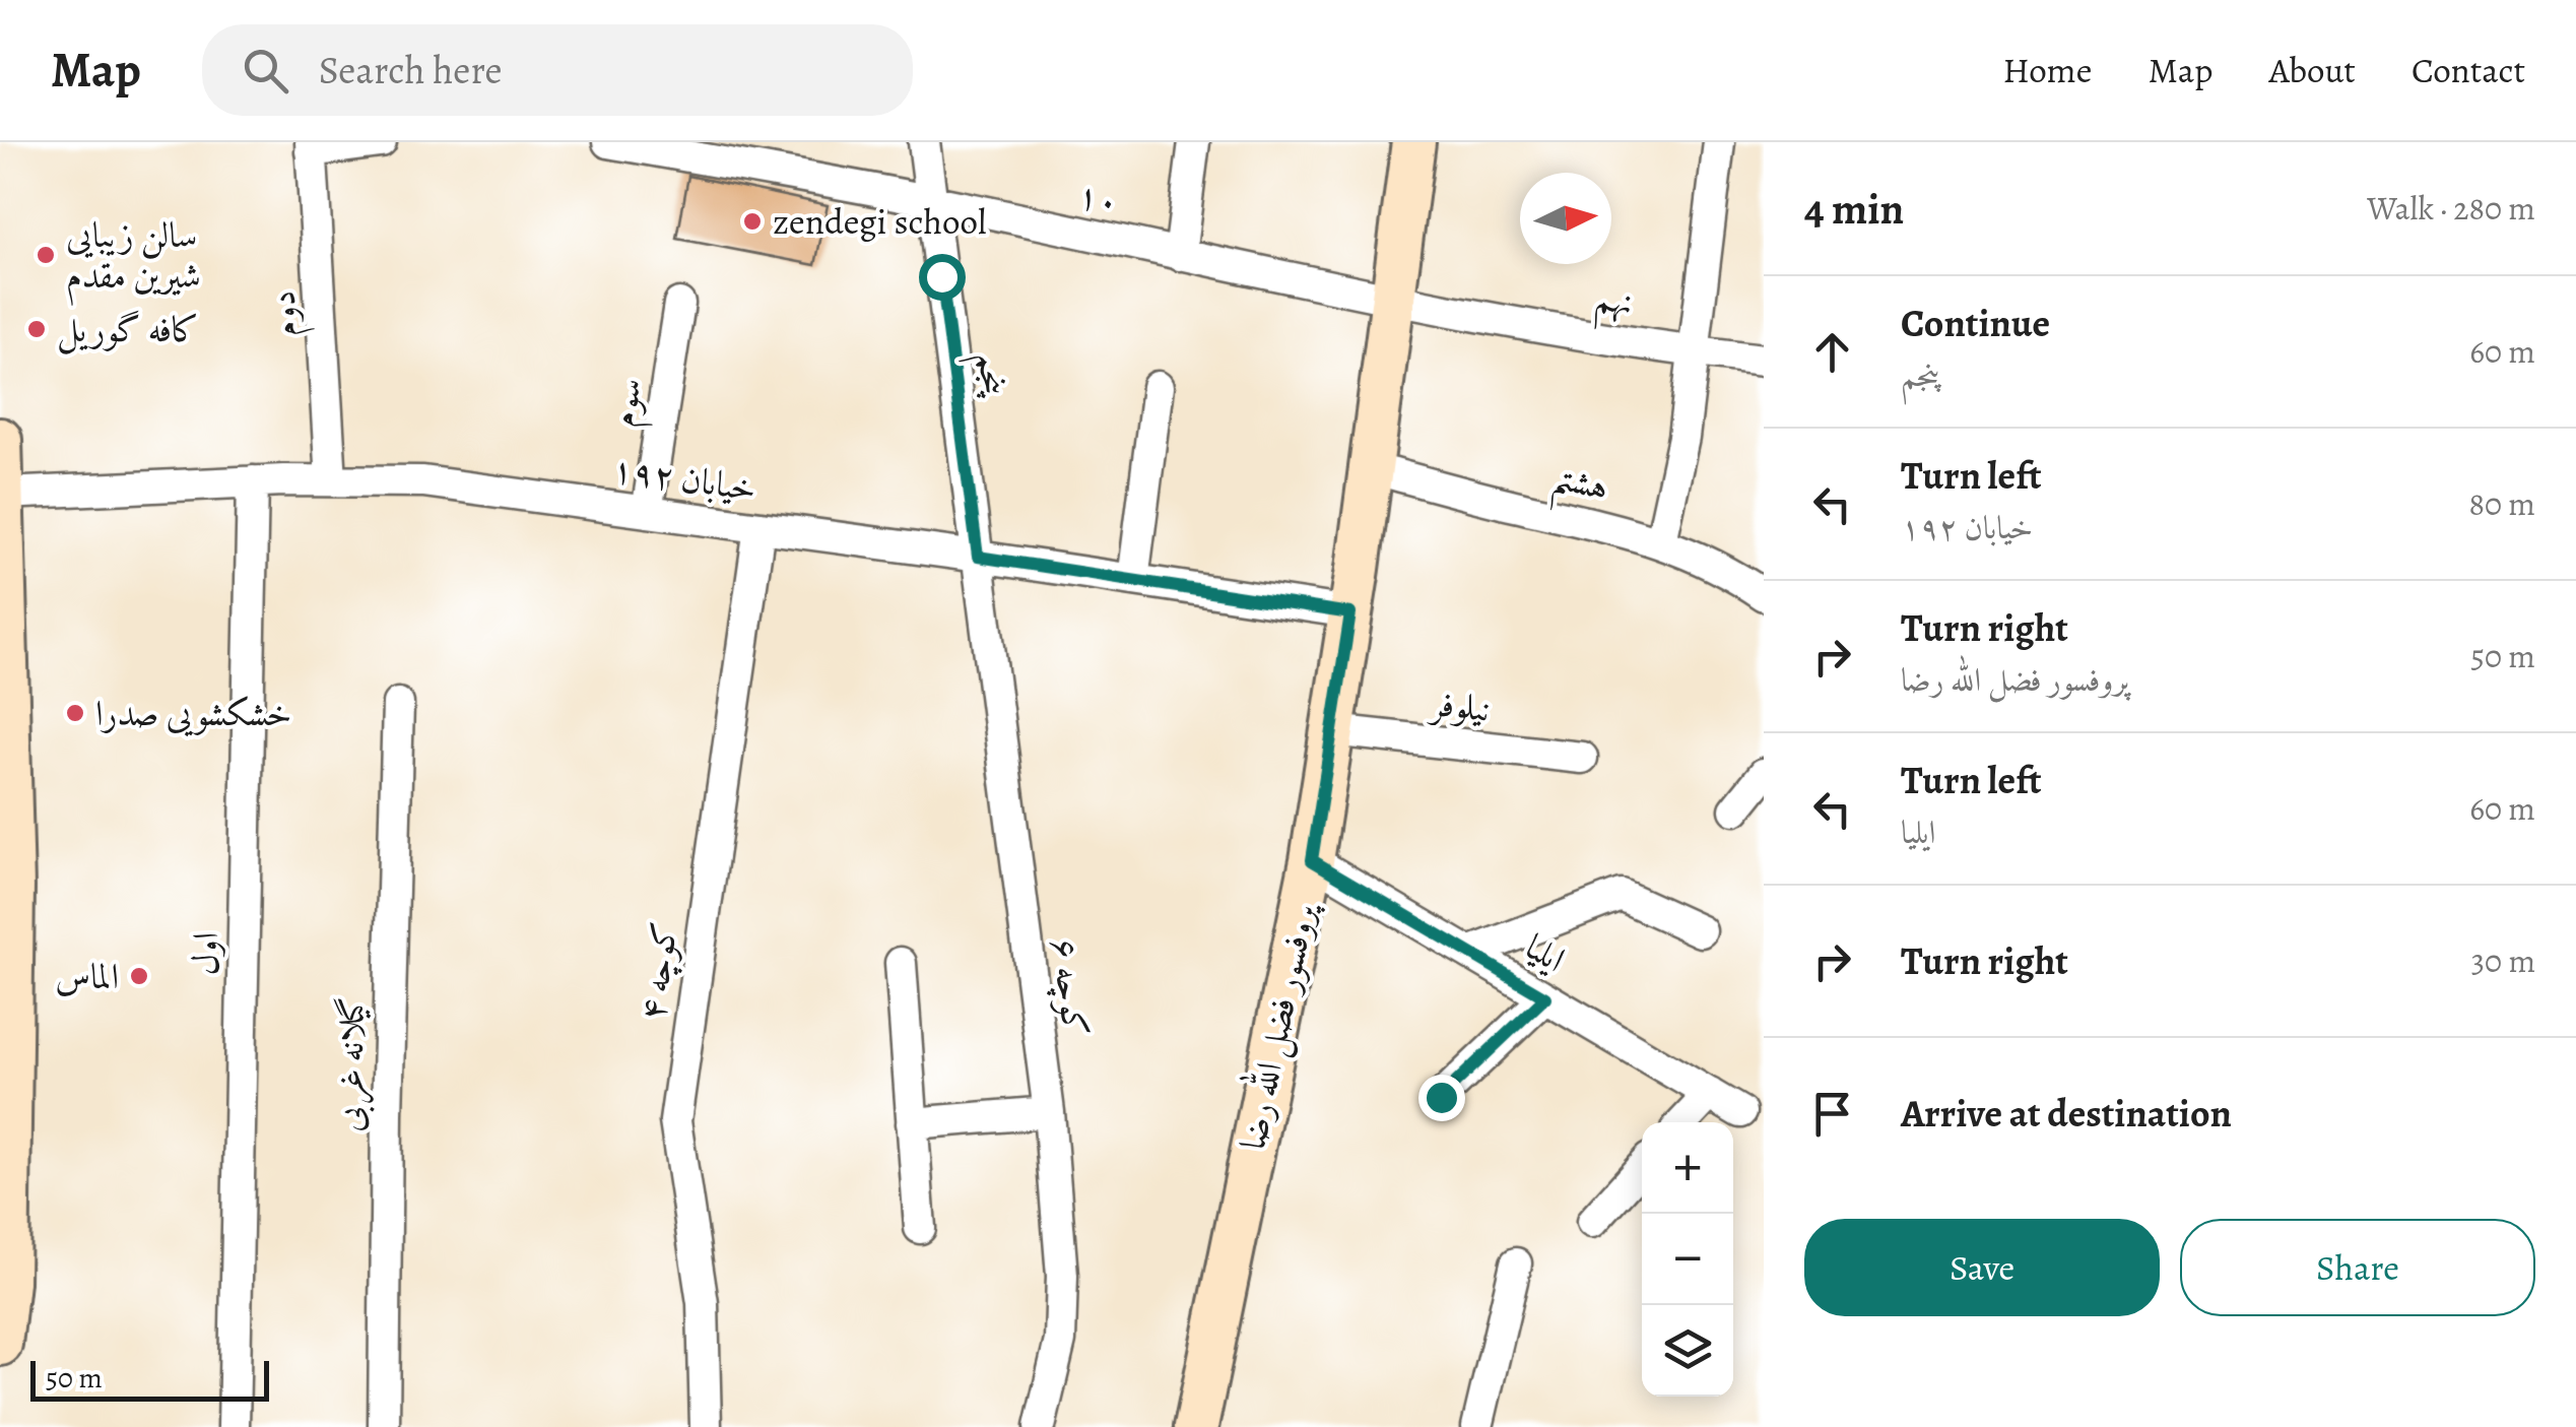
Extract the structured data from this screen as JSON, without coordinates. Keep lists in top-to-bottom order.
{
  "streets": {
    "main road": ["پروفسور فضل الله رضا"],
    "street": [
      "۱۰",
      "نهم",
      "دوم",
      "پنجم",
      "سوم",
      "خیابان ۱۹۲",
      "هشتم",
      "نیلوفر",
      "ایلیا",
      "اول",
      "کوچه ۴",
      "کوچه ۶",
      "گیلانه غربی"
    ]
  },
  "crossings": [
    ["۱۰", "نهم"],
    ["۱۰", "پنجم"],
    ["۱۰", "پروفسور فضل الله رضا"],
    ["نهم", "پروفسور فضل الله رضا"],
    ["دوم", "خیابان ۱۹۲"],
    ["پنجم", "خیابان ۱۹۲"],
    ["پنجم", "کوچه ۶"],
    ["سوم", "خیابان ۱۹۲"],
    ["خیابان ۱۹۲", "اول"],
    ["خیابان ۱۹۲", "کوچه ۴"],
    ["خیابان ۱۹۲", "کوچه ۶"],
    ["خیابان ۱۹۲", "پروفسور فضل الله رضا"],
    ["هشتم", "پروفسور فضل الله رضا"],
    ["نیلوفر", "پروفسور فضل الله رضا"],
    ["ایلیا", "پروفسور فضل الله رضا"]
  ],
  "places": [
    "zendegi school",
    "سالن زیبایی شیرین مقدم",
    "کافه گوریل",
    "خشکشویی صدرا",
    "الماس"
  ],
  "scale_bar": "50 m",
  "north": "right",
  "page": {
    "header": "Map",
    "search": "Search here",
    "nav": [
      "Home",
      "Map",
      "About",
      "Contact"
    ],
    "heading": ["4 min", "Walk · 280 m"],
    "list": [
      ["Continue", "پنجم", "60 m"],
      ["Turn left", "خیابان ۱۹۲", "80 m"],
      ["Turn right", "پروفسور فضل الله رضا", "50 m"],
      ["Turn left", "ایلیا", "60 m"],
      ["Turn right", "30 m"],
      "Arrive at destination"
    ],
    "map_buttons": ["+", "−"],
    "buttons": ["Save", "Share"],
    "scale": "50 m"
  }
}
